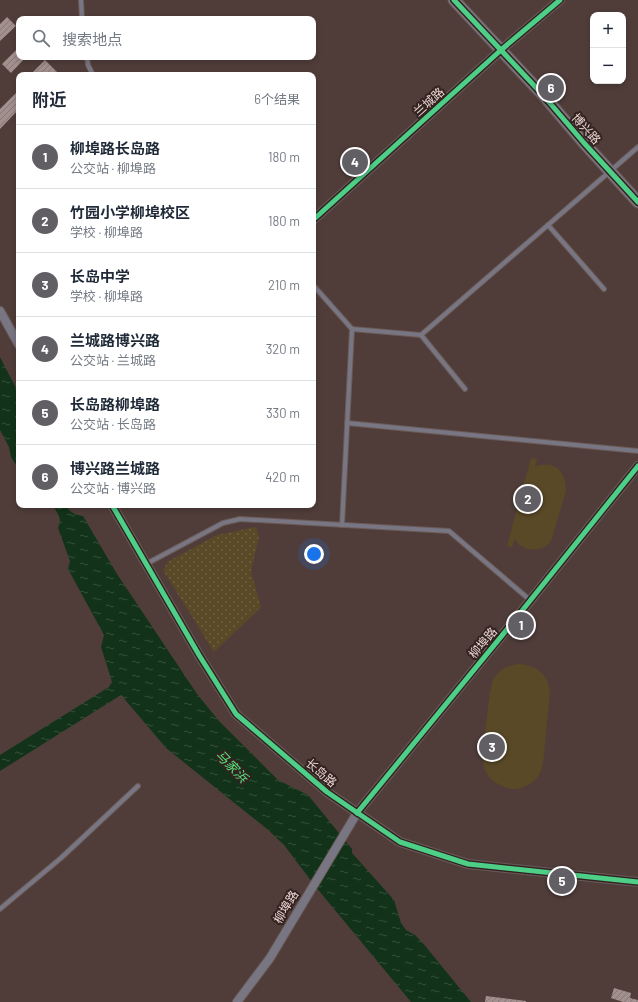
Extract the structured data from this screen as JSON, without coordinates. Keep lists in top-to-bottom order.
{
  "streets": {
    "street": [
      "兰城路",
      "博兴路",
      "柳埠路",
      "长岛路"
    ]
  },
  "crossings": [
    ["兰城路", "博兴路"],
    ["柳埠路", "长岛路"]
  ],
  "water": ["马家浜"],
  "page": {
    "map_buttons": ["+", "−"],
    "search": "搜索地点",
    "heading": ["附近", "6个结果"],
    "pins": [
      "6",
      "4",
      "2",
      "1",
      "3",
      "5"
    ],
    "list": [
      {
        "mark": "1",
        "name": "柳埠路长岛路",
        "note": "公交站 · 柳埠路",
        "value": "180 m"
      },
      {
        "mark": "2",
        "name": "竹园小学柳埠校区",
        "note": "学校 · 柳埠路",
        "value": "180 m"
      },
      {
        "mark": "3",
        "name": "长岛中学",
        "note": "学校 · 柳埠路",
        "value": "210 m"
      },
      {
        "mark": "4",
        "name": "兰城路博兴路",
        "note": "公交站 · 兰城路",
        "value": "320 m"
      },
      {
        "mark": "5",
        "name": "长岛路柳埠路",
        "note": "公交站 · 长岛路",
        "value": "330 m"
      },
      {
        "mark": "6",
        "name": "博兴路兰城路",
        "note": "公交站 · 博兴路",
        "value": "420 m"
      }
    ]
  }
}
